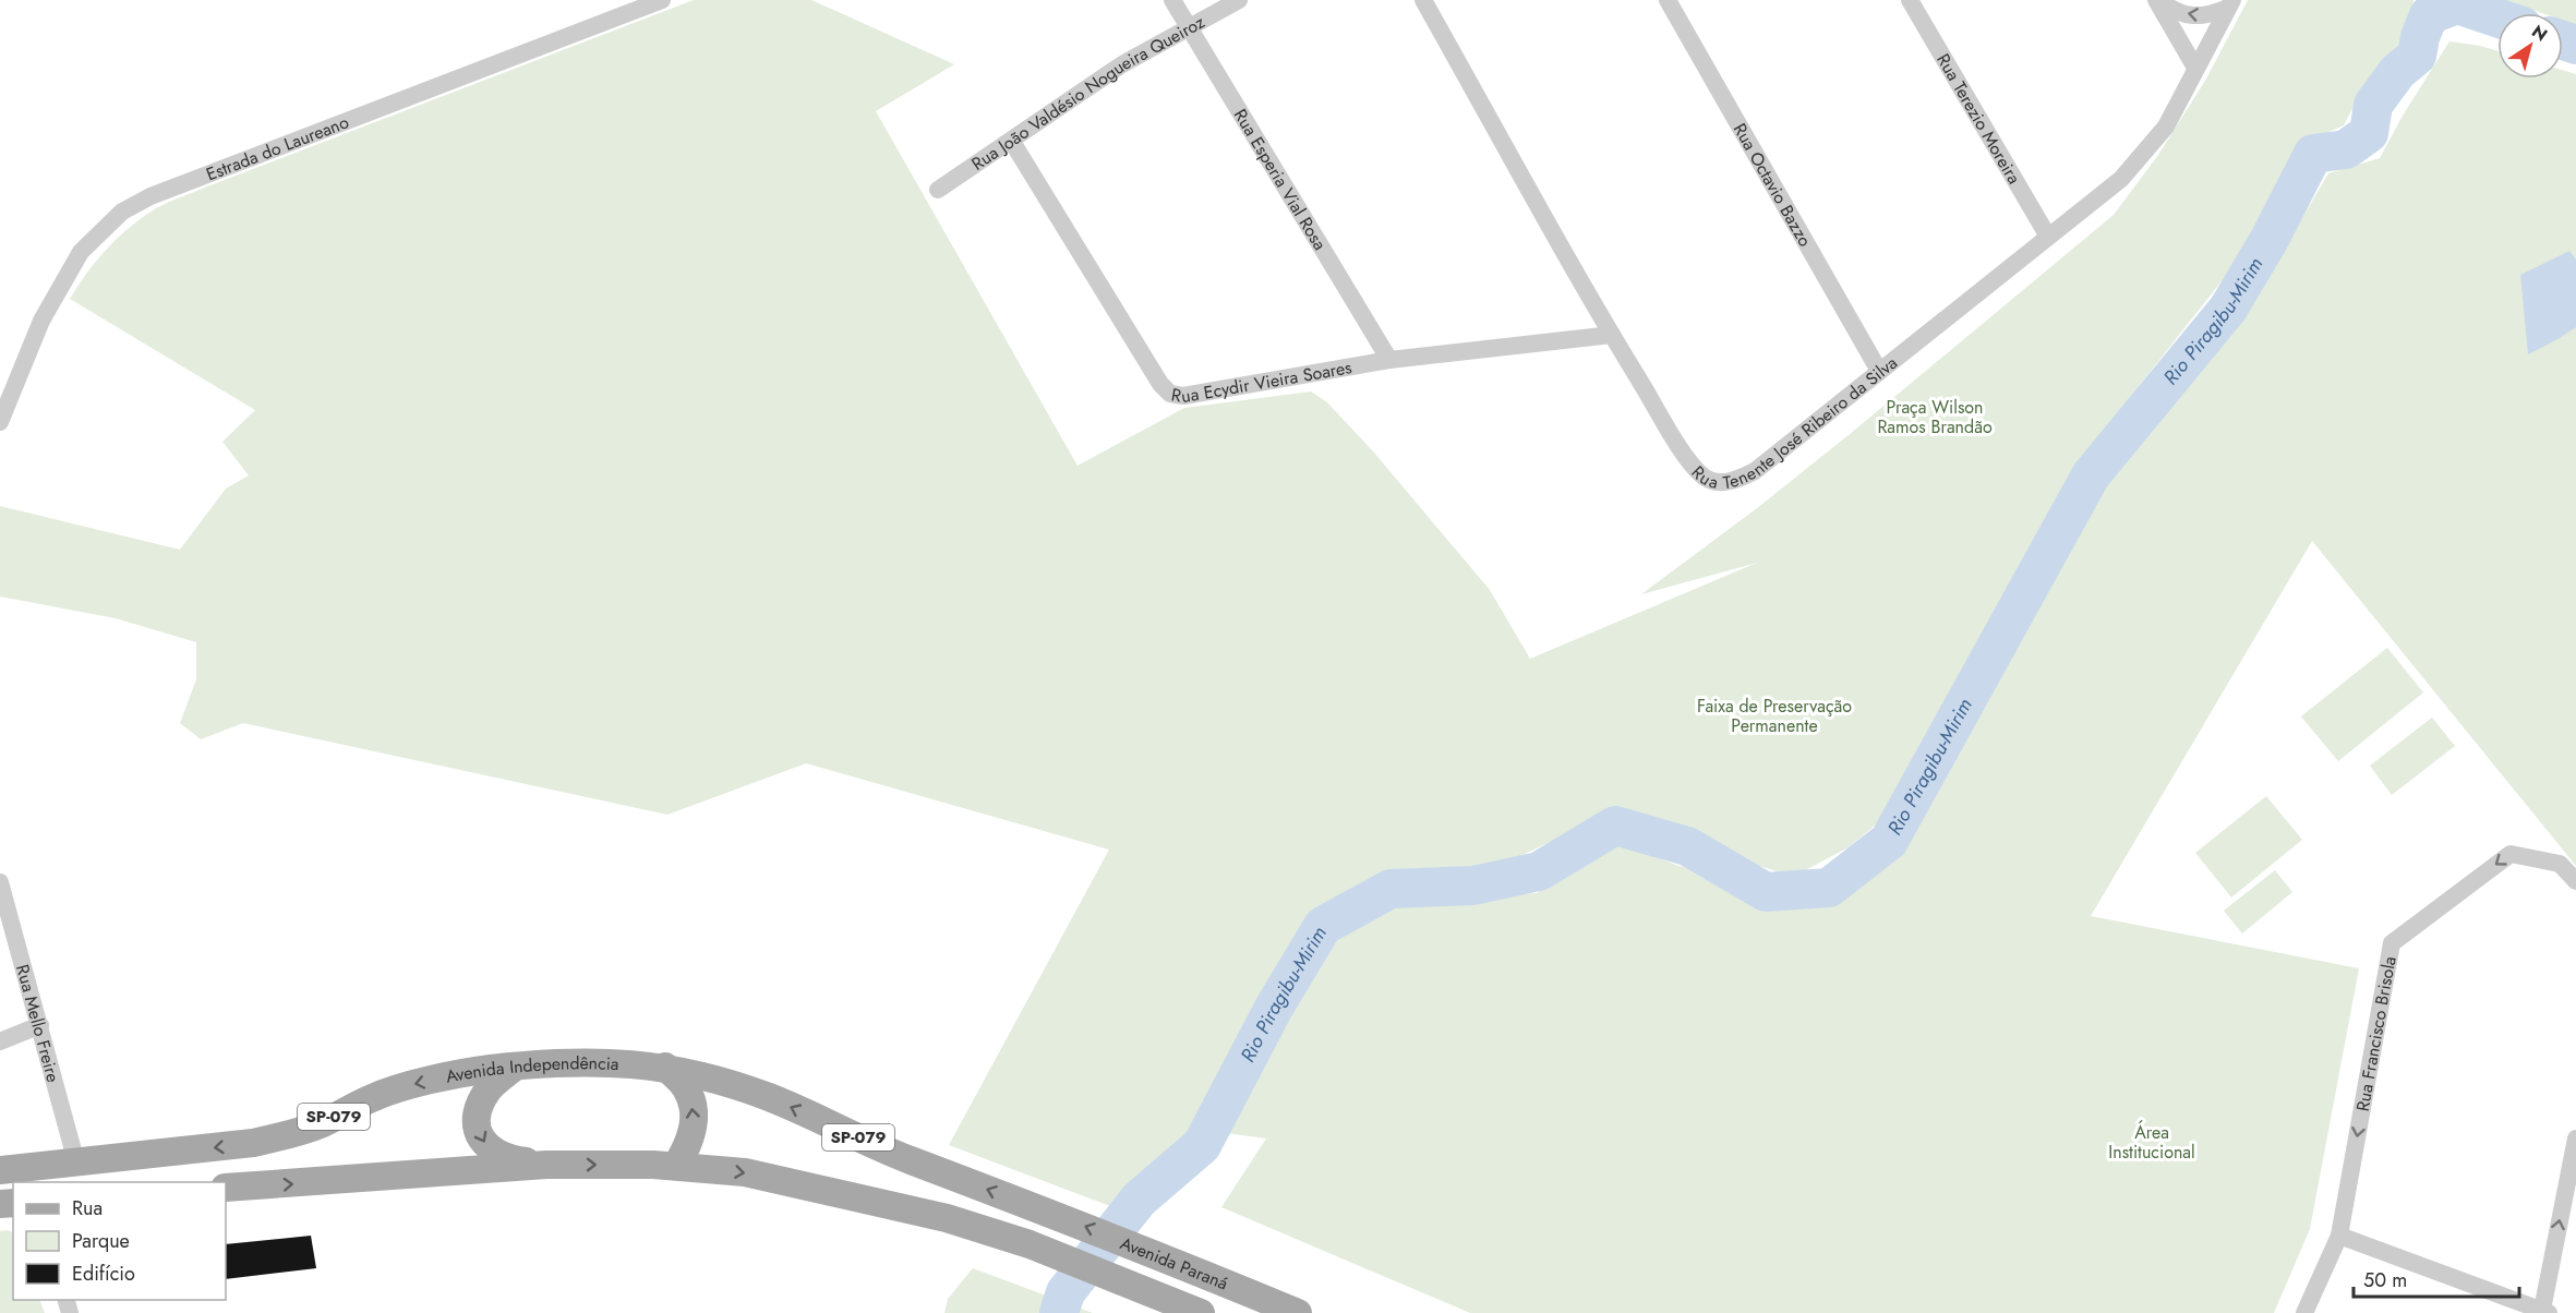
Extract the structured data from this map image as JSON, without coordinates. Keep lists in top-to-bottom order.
{
  "streets": {
    "main road": ["Avenida Independência", "SP-079", "Avenida Paraná"],
    "street": [
      "Rua João Valdésio Nogueira Queiroz",
      "Rua Terezio Moreira",
      "Estrada do Laureano",
      "Rua Esperia Vial Rosa",
      "Rua Octavio Bazzo",
      "Rua Ecydir Vieira Soares",
      "Rua Tenente José Ribeiro da Silva",
      "Rua Mello Freire",
      "Rua Francisco Brisola"
    ]
  },
  "crossings": [
    ["Rua João Valdésio Nogueira Queiroz", "Rua Esperia Vial Rosa"],
    ["Rua João Valdésio Nogueira Queiroz", "Rua Ecydir Vieira Soares"],
    ["Rua Terezio Moreira", "Rua Tenente José Ribeiro da Silva"],
    ["Rua Esperia Vial Rosa", "Rua Ecydir Vieira Soares"],
    ["Rua Octavio Bazzo", "Rua Tenente José Ribeiro da Silva"],
    ["Rua Ecydir Vieira Soares", "Rua Tenente José Ribeiro da Silva"],
    ["Rua Mello Freire", "Avenida Independência"],
    ["Avenida Independência", "Avenida Paraná"]
  ],
  "one_way": ["Rua Francisco Brisola"],
  "water": ["Rio Piragibu-Mirim"],
  "parks": ["Praça Wilson Ramos Brandão", "Faixa de Preservação Permanente", "Área Institucional"],
  "legend": ["Rua", "Parque", "Edifício"],
  "scale_bar": "50 m",
  "north": "top right"
}
